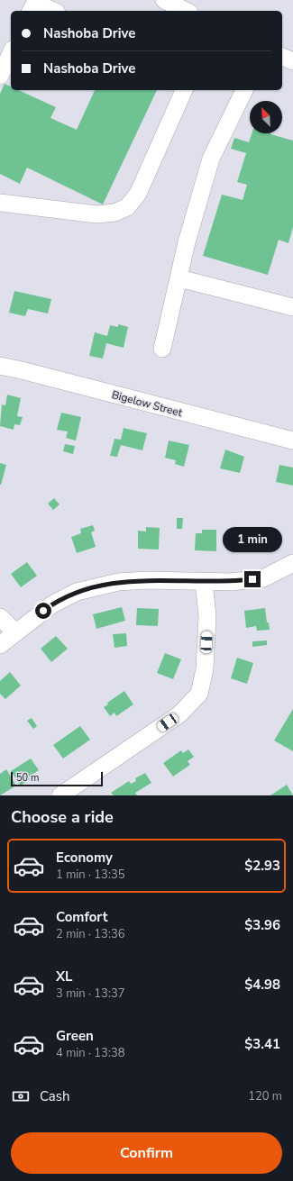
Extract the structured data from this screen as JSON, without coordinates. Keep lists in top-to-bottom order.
{
  "streets": {
    "street": ["Bigelow Street"]
  },
  "scale_bar": "50 m",
  "north": "top left",
  "page": {
    "banner": ["Nashoba Drive", "Nashoba Drive"],
    "bubble": "1 min",
    "scale": "50 m",
    "heading": "Choose a ride",
    "list": [
      {
        "name": "Economy",
        "note": "1 min · 13:35",
        "value": "$2.93"
      },
      {
        "name": "Comfort",
        "note": "2 min · 13:36",
        "value": "$3.96"
      },
      {
        "name": "XL",
        "note": "3 min · 13:37",
        "value": "$4.98"
      },
      {
        "name": "Green",
        "note": "4 min · 13:38",
        "value": "$3.41"
      }
    ],
    "pay": ["Cash", "120 m"],
    "buttons": "Confirm"
  }
}
